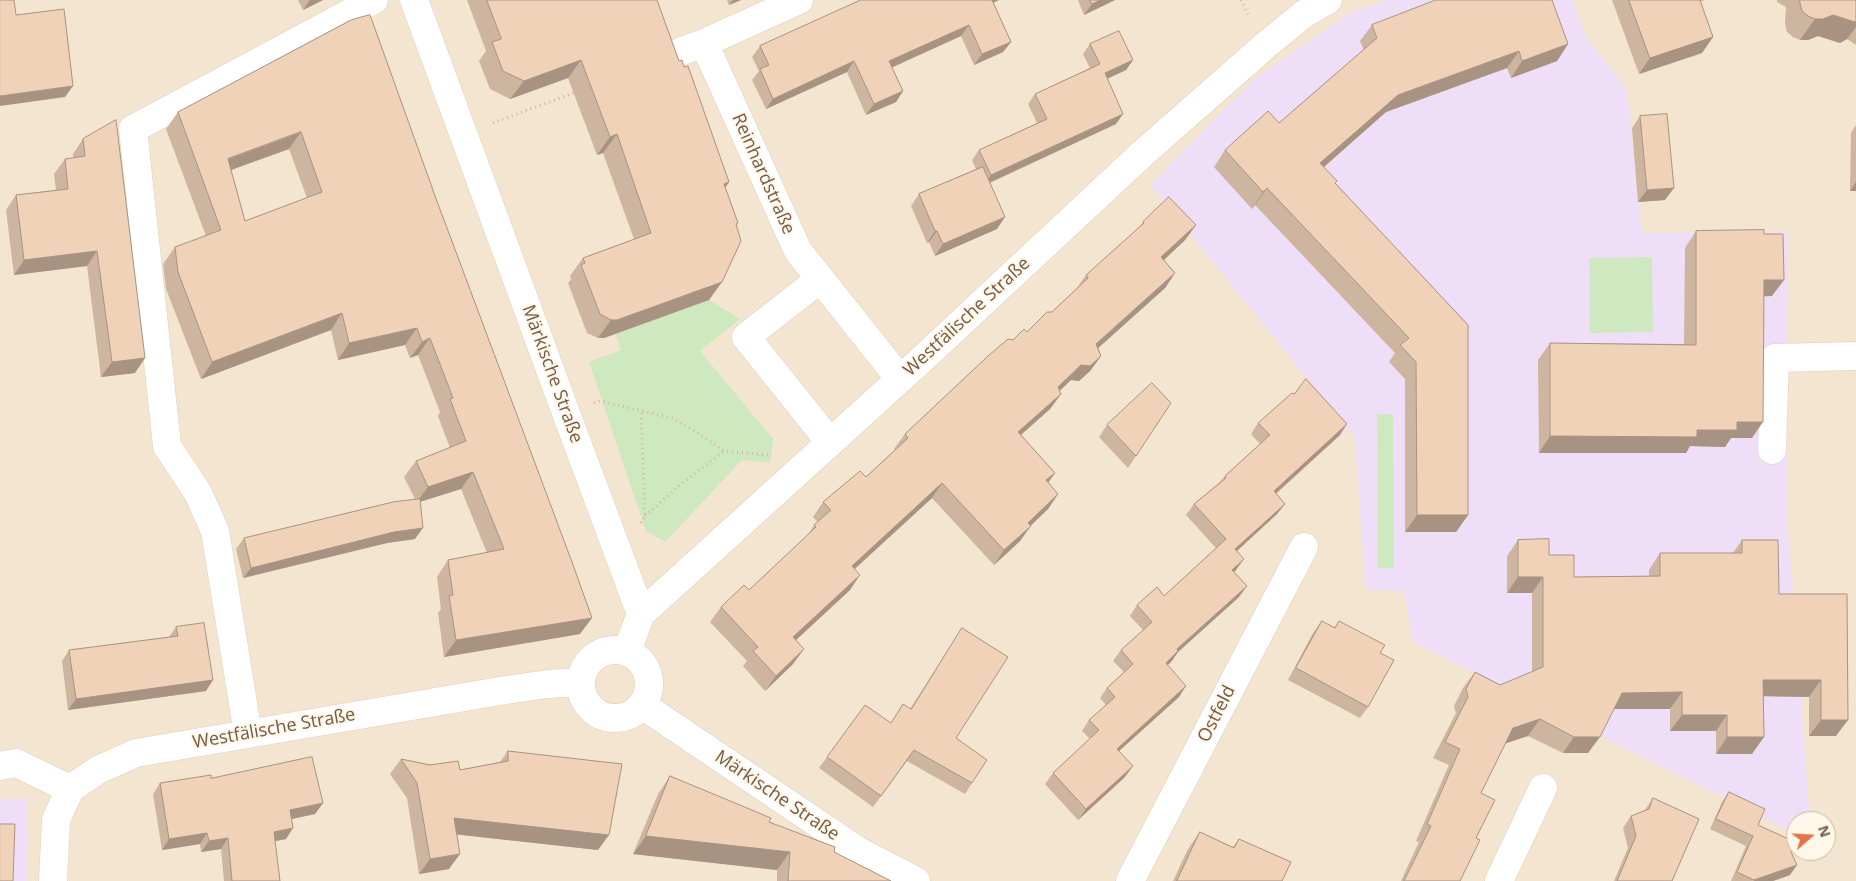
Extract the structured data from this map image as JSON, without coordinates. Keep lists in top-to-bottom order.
{
  "streets": {
    "street": [
      "Reinhardstraße",
      "Westfälische Straße",
      "Märkische Straße",
      "Ostfeld"
    ]
  },
  "crossings": [
    ["Reinhardstraße", "Westfälische Straße"],
    ["Westfälische Straße", "Märkische Straße"]
  ],
  "north": "right"
}
